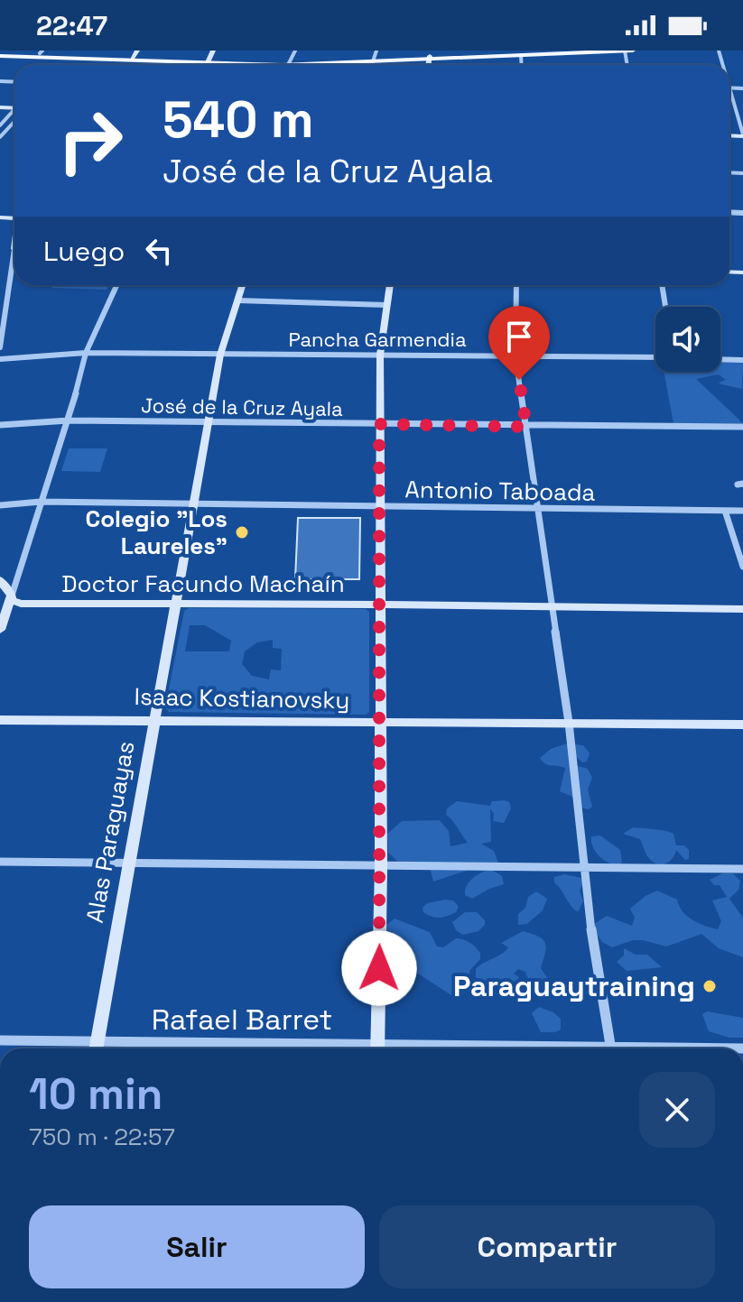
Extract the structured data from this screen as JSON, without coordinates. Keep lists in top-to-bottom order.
{
  "streets": {
    "street": [
      "Pancha Garmendia",
      "José de la Cruz Ayala",
      "Antonio Taboada",
      "Doctor Facundo Machaín",
      "Isaac Kostianovsky",
      "Alas Paraguayas",
      "Rafael Barret"
    ]
  },
  "crossings": [
    ["Pancha Garmendia", "Alas Paraguayas"],
    ["José de la Cruz Ayala", "Alas Paraguayas"],
    ["Antonio Taboada", "Alas Paraguayas"],
    ["Doctor Facundo Machaín", "Alas Paraguayas"],
    ["Isaac Kostianovsky", "Alas Paraguayas"],
    ["Alas Paraguayas", "Rafael Barret"]
  ],
  "places": ["Colegio \"Los Laureles\"", "Paraguaytraining"],
  "page": {
    "status": "22:47",
    "turn": ["540 m", "José de la Cruz Ayala"],
    "then": "Luego",
    "heading": ["10 min", "750 m · 22:57"],
    "buttons": ["Salir", "Compartir"]
  }
}
